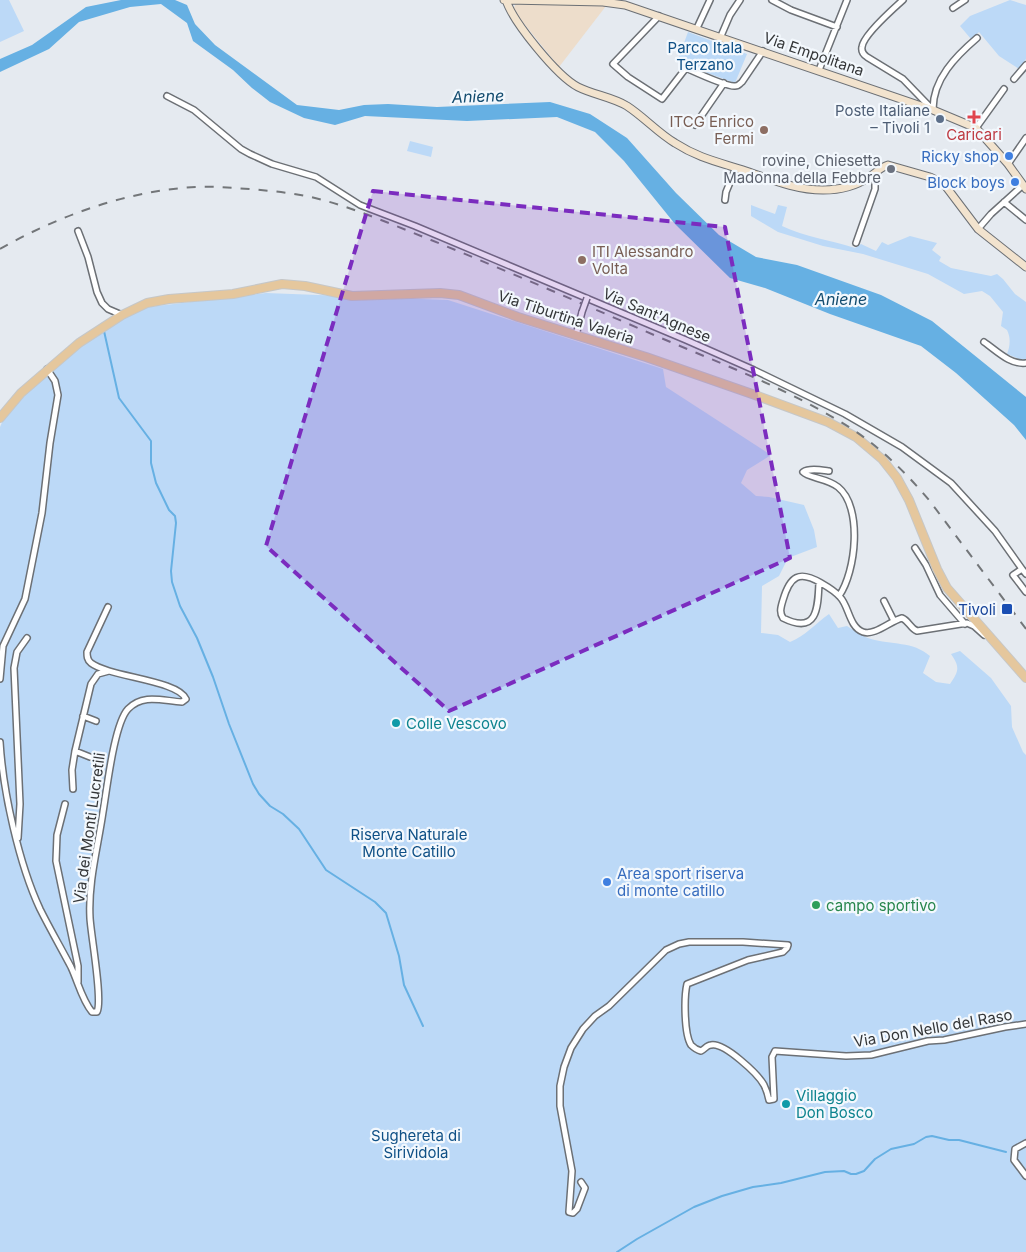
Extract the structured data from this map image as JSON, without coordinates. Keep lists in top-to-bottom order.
{
  "streets": {
    "main road": ["Via Empolitana", "Via Tiburtina Valeria"],
    "street": ["Via Sant'Agnese", "Via dei Monti Lucretili", "Via Don Nello del Raso"]
  },
  "water": ["Aniene"],
  "parks": ["Parco Itala Terzano", "Riserva Naturale Monte Catillo", "Sughereta di Sirividola"],
  "places": {
    "health": ["Caricari"],
    "other": [
      "Poste Italiane – Tivoli 1",
      "ITCG Enrico Fermi",
      "Ricky shop",
      "rovine, Chiesetta Madonna della Febbre",
      "Block boys",
      "ITI Alessandro Volta",
      "Colle Vescovo",
      "Area sport riserva di monte catillo",
      "campo sportivo",
      "Villaggio Don Bosco"
    ],
    "transit": ["Tivoli"]
  }
}
